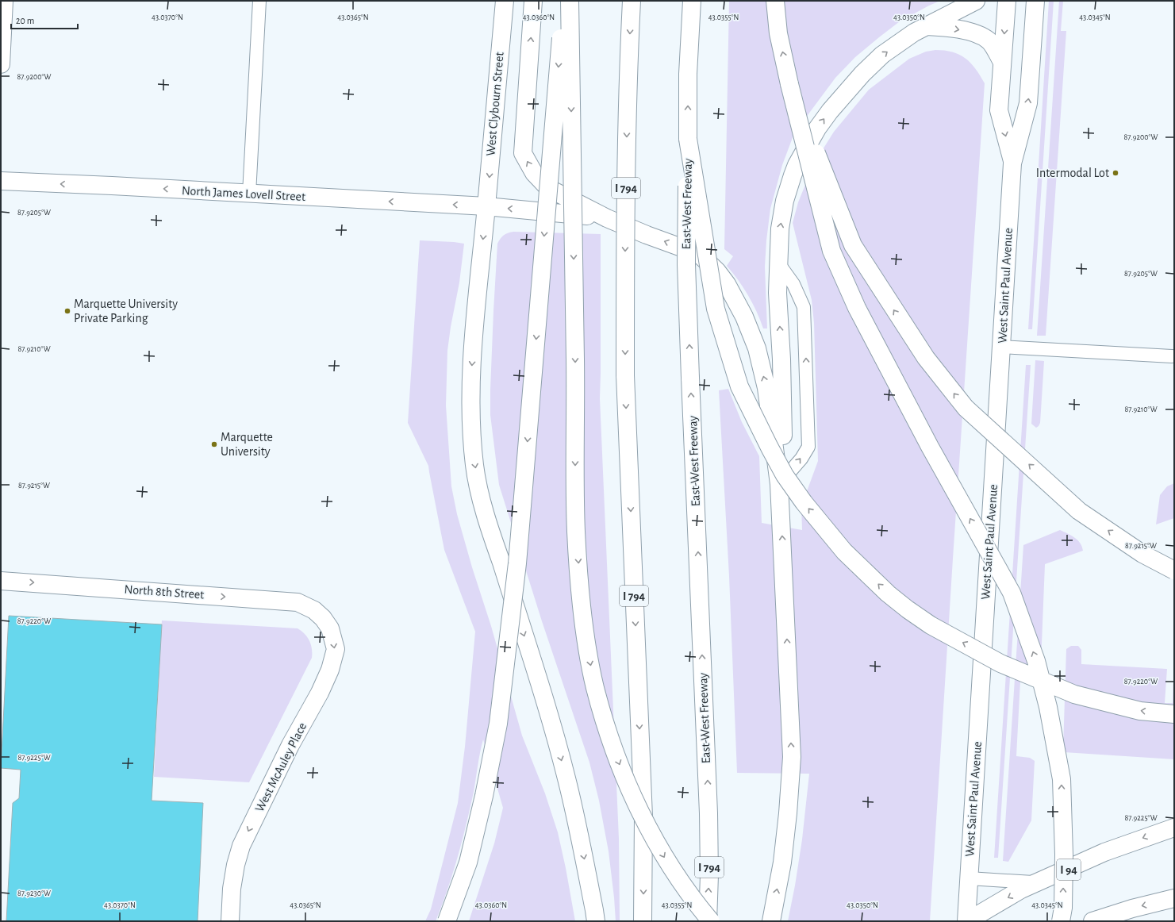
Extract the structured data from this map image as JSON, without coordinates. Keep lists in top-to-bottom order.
{
  "streets": {
    "main road": [
      "West Clybourn Street",
      "I 794",
      "North James Lovell Street",
      "East-West Freeway",
      "West Saint Paul Avenue",
      "North 8th Street",
      "West McAuley Place",
      "I 94"
    ]
  },
  "crossings": [
    ["West Clybourn Street", "North James Lovell Street"],
    ["West Saint Paul Avenue", "I 94"],
    ["North 8th Street", "West McAuley Place"]
  ],
  "one_way": ["North James Lovell Street", "North 8th Street", "West McAuley Place"],
  "places": ["Intermodal Lot", "Marquette University Private Parking", "Marquette University"],
  "scale_bar": "20 m",
  "coordinates": [
    "43.0370°N",
    "43.0365°N",
    "43.0360°N",
    "43.0355°N",
    "43.0350°N",
    "43.0345°N",
    "87.9200°W",
    "87.9205°W",
    "87.9210°W",
    "87.9215°W",
    "87.9220°W",
    "87.9225°W",
    "87.9230°W"
  ]
}
